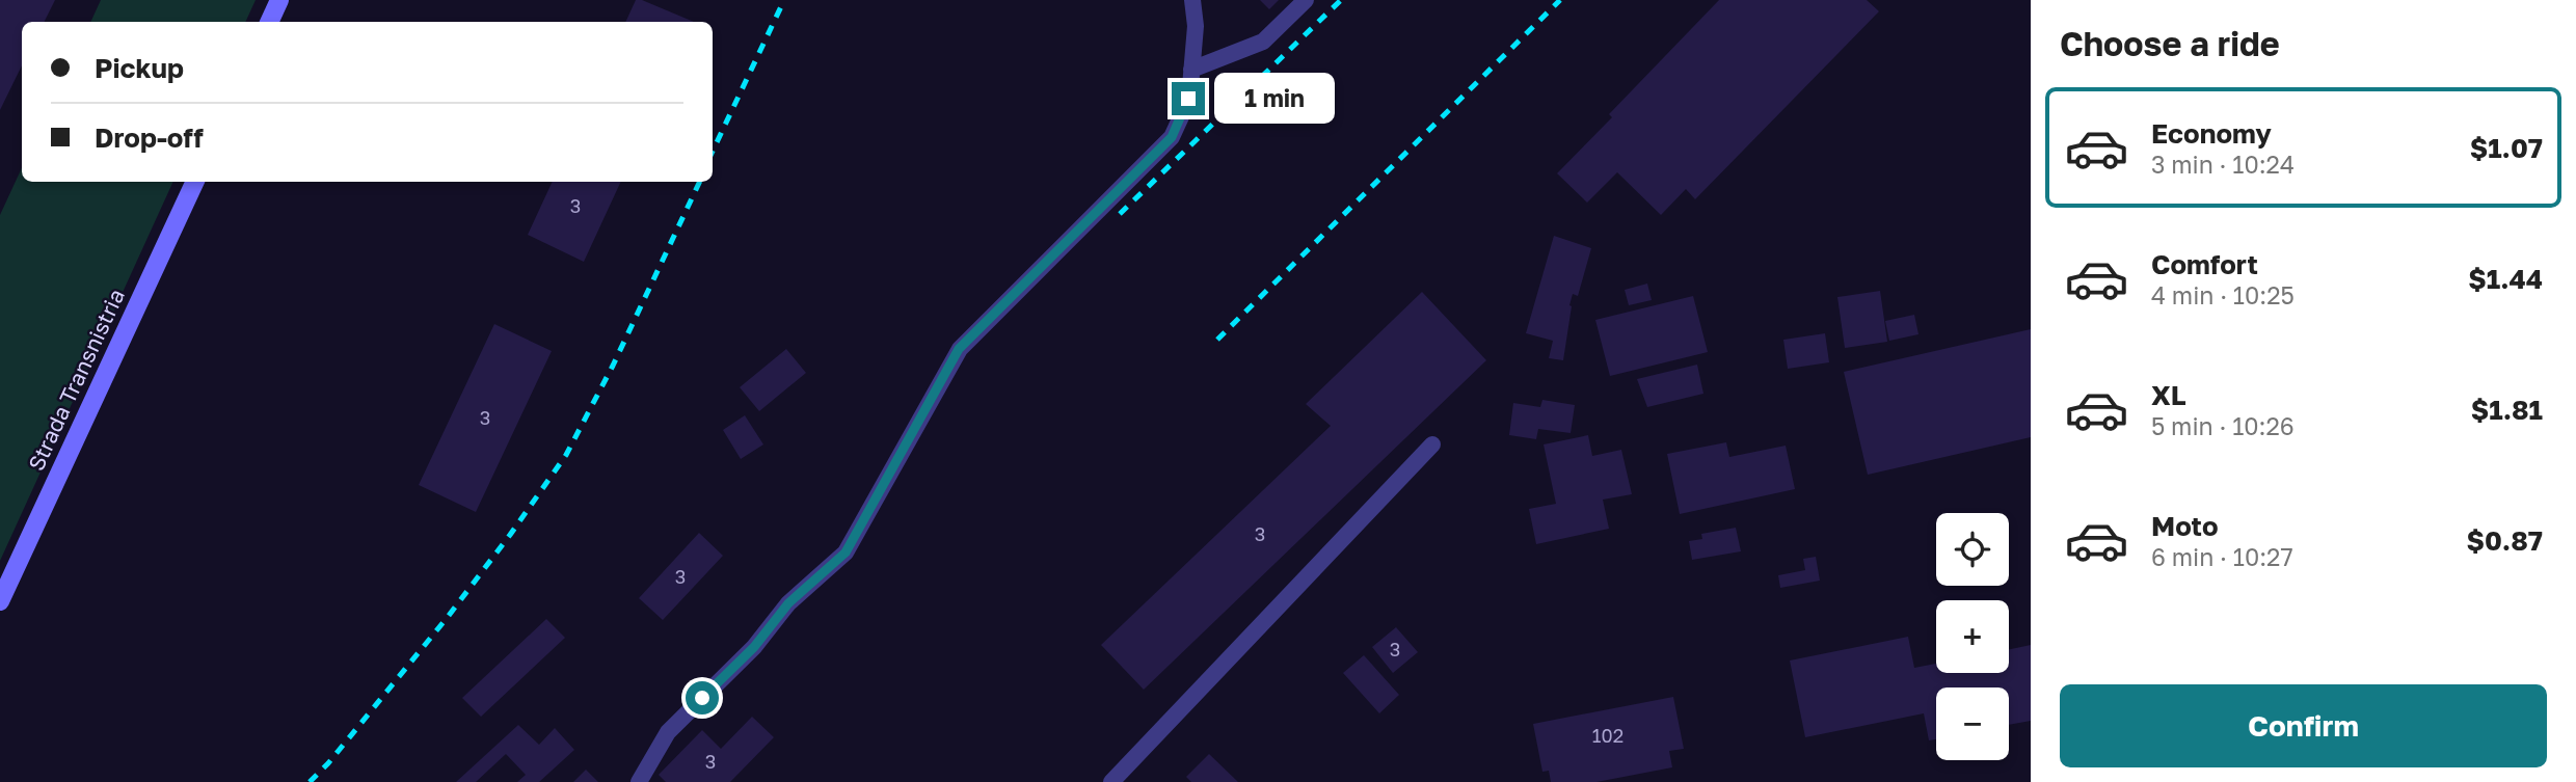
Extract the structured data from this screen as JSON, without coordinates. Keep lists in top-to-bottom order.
{
  "streets": {
    "street": ["Strada Transnistria"]
  },
  "house_numbers": [
    "3",
    "3",
    "3",
    "3",
    "3",
    "102",
    "3"
  ],
  "page": {
    "heading": "Choose a ride",
    "banner": ["Pickup", "Drop-off"],
    "bubble": "1 min",
    "list": [
      {
        "name": "Economy",
        "note": "3 min · 10:24",
        "value": "$1.07"
      },
      {
        "name": "Comfort",
        "note": "4 min · 10:25",
        "value": "$1.44"
      },
      {
        "name": "XL",
        "note": "5 min · 10:26",
        "value": "$1.81"
      },
      {
        "name": "Moto",
        "note": "6 min · 10:27",
        "value": "$0.87"
      }
    ],
    "map_buttons": ["+", "−"],
    "buttons": "Confirm"
  }
}
